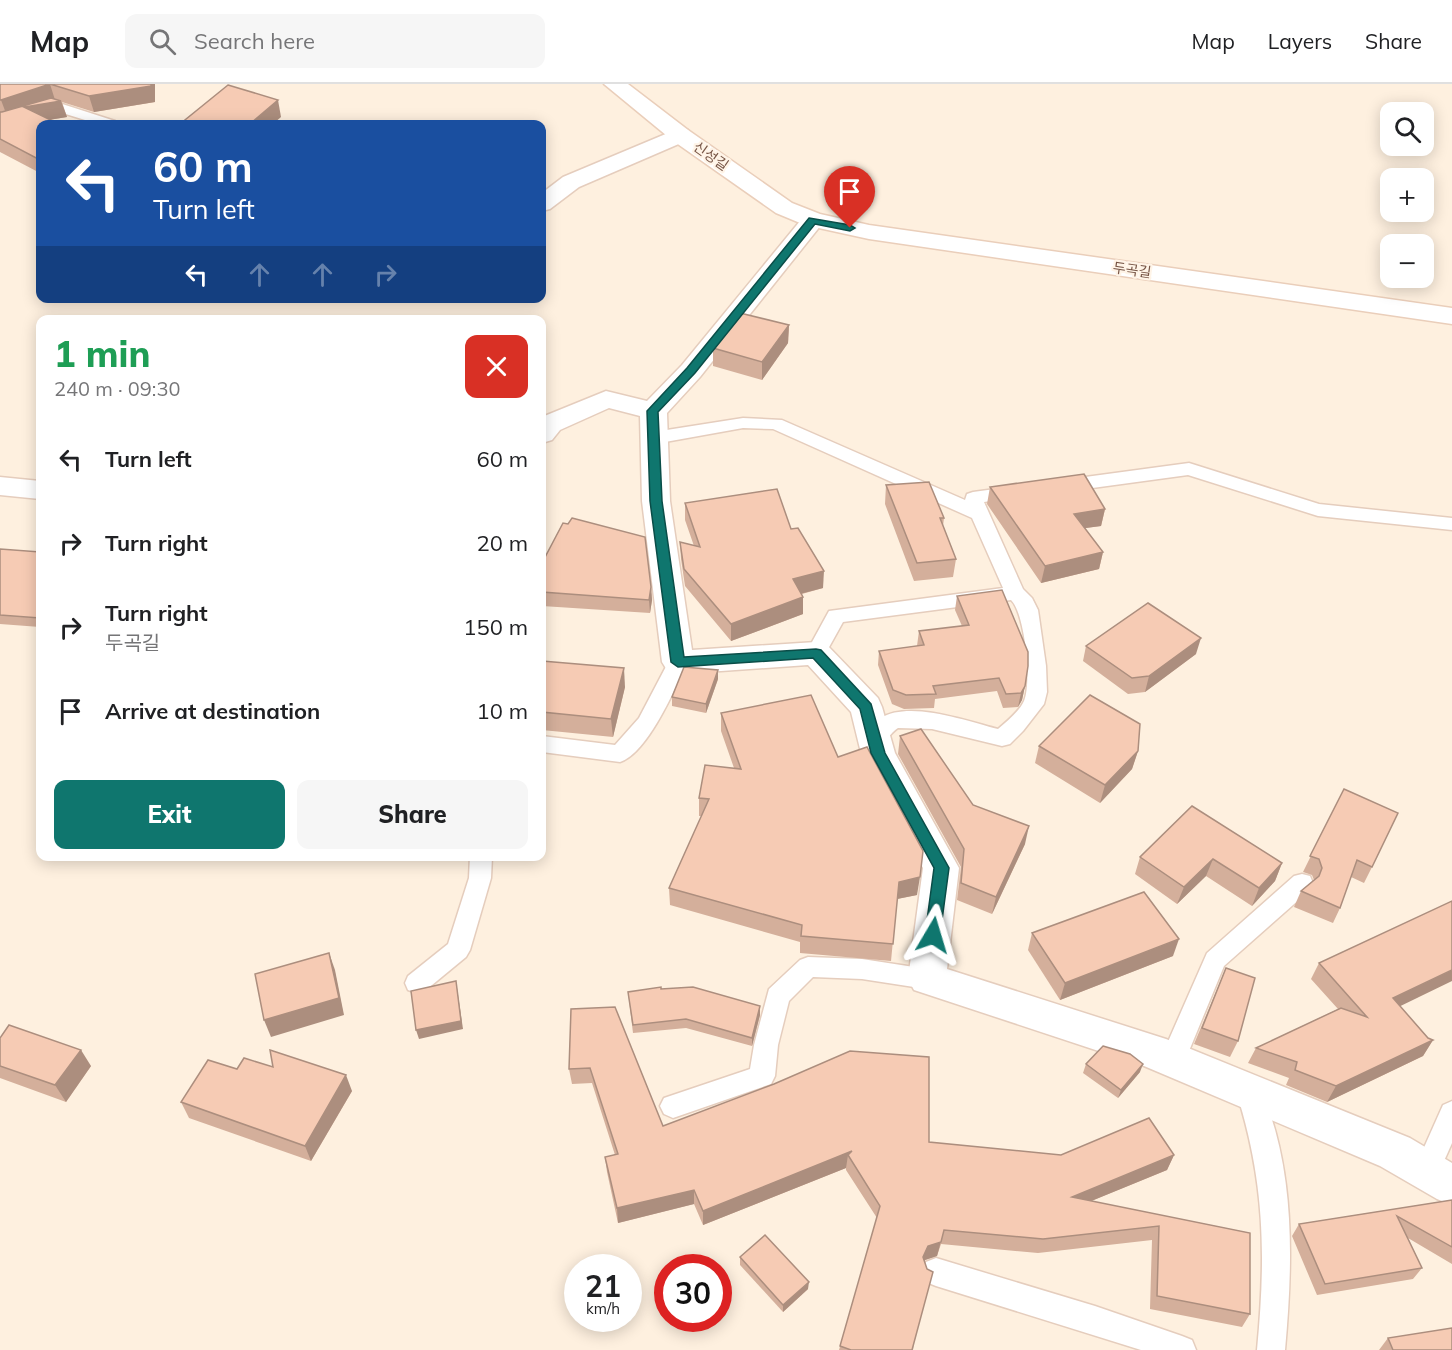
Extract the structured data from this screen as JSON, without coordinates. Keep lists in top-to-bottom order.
{
  "streets": {
    "street": ["신성길", "두곡길"]
  },
  "crossings": [
    ["신성길", "두곡길"]
  ],
  "page": {
    "header": "Map",
    "search": "Search here",
    "nav": ["Map", "Layers", "Share"],
    "map_buttons": ["+", "−"],
    "turn": ["60 m", "Turn left"],
    "heading": ["1 min", "240 m · 09:30"],
    "list": [
      {
        "name": "Turn left",
        "value": "60 m"
      },
      {
        "name": "Turn right",
        "value": "20 m"
      },
      {
        "name": "Turn right",
        "note": "두곡길",
        "value": "150 m"
      },
      {
        "name": "Arrive at destination",
        "value": "10 m"
      }
    ],
    "buttons": ["Exit", "Share"],
    "speed": "21 km/h",
    "limit": "30"
  }
}
